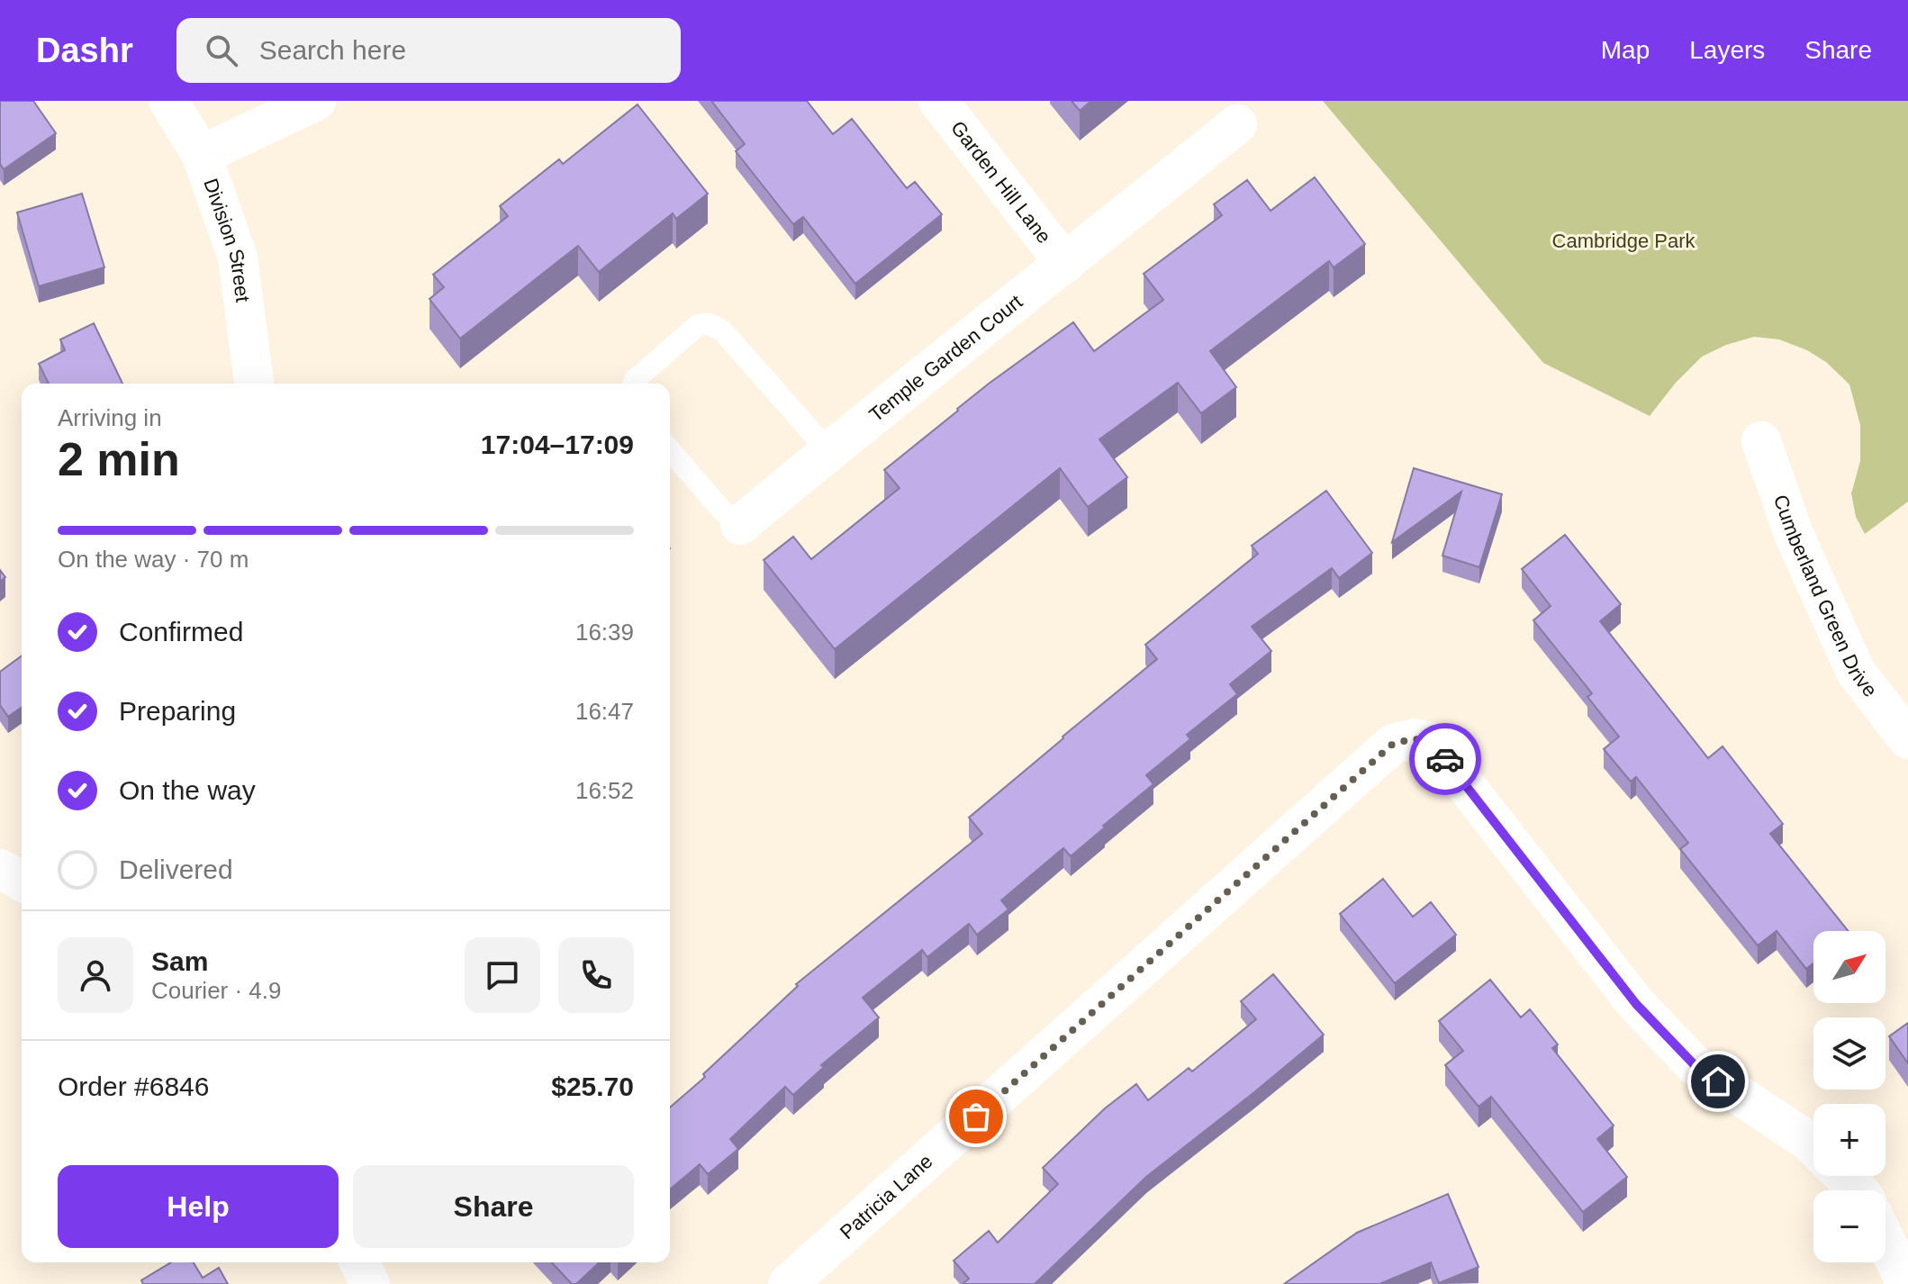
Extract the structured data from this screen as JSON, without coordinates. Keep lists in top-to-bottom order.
{
  "streets": {
    "street": [
      "Garden Hill Lane",
      "Division Street",
      "Temple Garden Court",
      "Cumberland Green Drive",
      "Patricia Lane"
    ]
  },
  "crossings": [
    ["Garden Hill Lane", "Temple Garden Court"]
  ],
  "parks": ["Cambridge Park"],
  "north": "top right",
  "page": {
    "header": "Dashr",
    "search": "Search here",
    "nav": ["Map", "Layers", "Share"],
    "heading": ["2 min", "Arriving in", "17:04–17:09"],
    "panel": [
      "Sam",
      "Courier · 4.9",
      "Order #6846",
      "$25.70"
    ],
    "bar": "On the way · 70 m",
    "list": [
      ["Confirmed", "16:39"],
      ["Preparing", "16:47"],
      ["On the way", "16:52"],
      "Delivered"
    ],
    "map_buttons": ["+", "−"],
    "buttons": ["Help", "Share"]
  }
}
